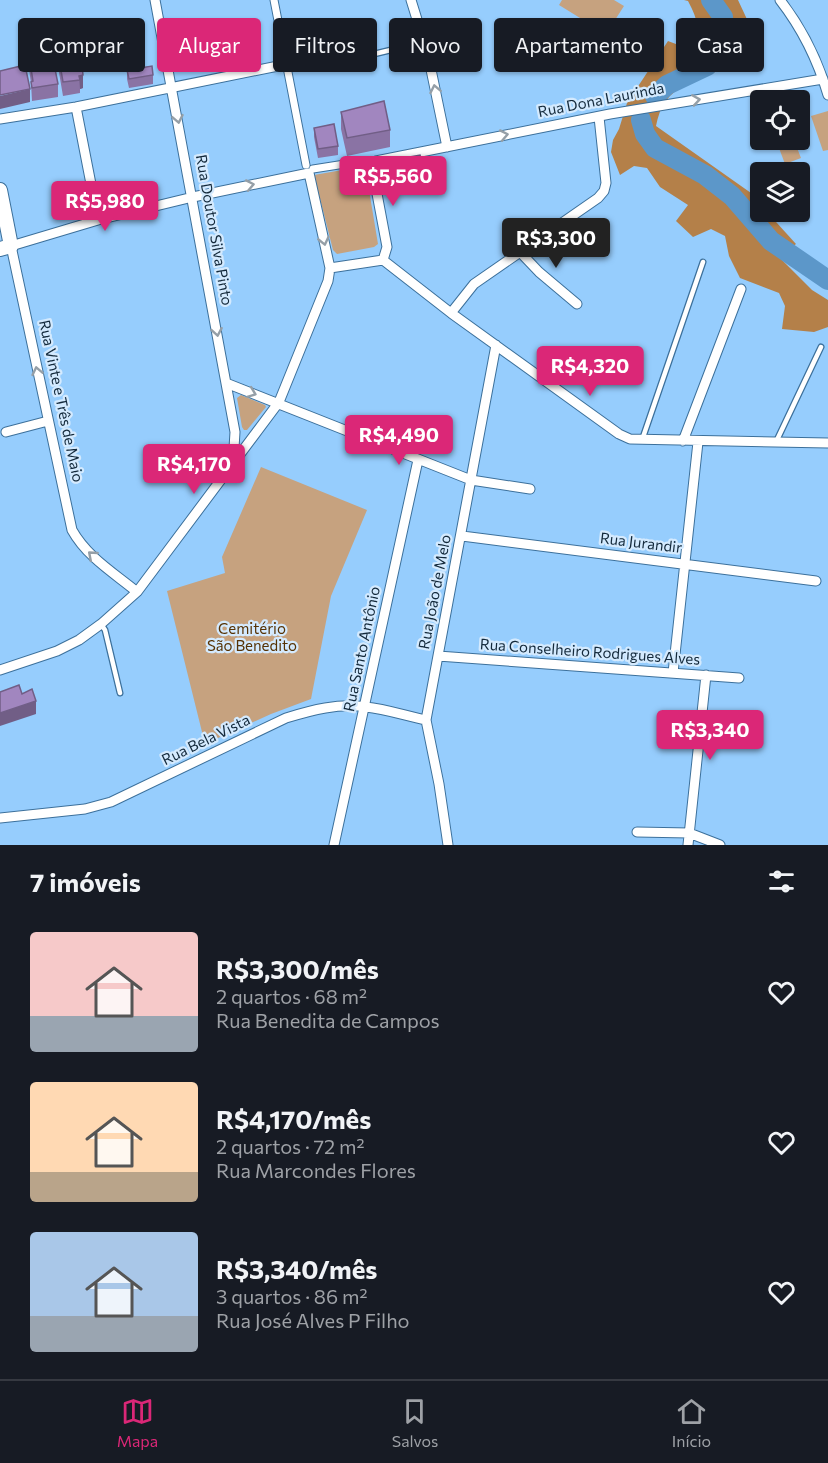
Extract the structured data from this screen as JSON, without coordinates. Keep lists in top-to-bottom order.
{
  "streets": {
    "main road": ["Rua Vinte e Três de Maio"],
    "street": [
      "Rua Dona Laurinda",
      "Rua Doutor Silva Pinto",
      "Rua Jurandir",
      "Rua João de Melo",
      "Rua Santo Antônio",
      "Rua Conselheiro Rodrigues Alves",
      "Rua Bela Vista"
    ]
  },
  "crossings": [
    ["Rua Jurandir", "Rua João de Melo"],
    ["Rua João de Melo", "Rua Conselheiro Rodrigues Alves"],
    ["Rua João de Melo", "Rua Bela Vista"],
    ["Rua Santo Antônio", "Rua Bela Vista"]
  ],
  "one_way": ["Rua Dona Laurinda", "Rua Doutor Silva Pinto", "Rua Vinte e Três de Maio"],
  "parks": ["Cemitério São Benedito"],
  "page": {
    "chip": [
      "Comprar",
      "Alugar",
      "Filtros",
      "Novo",
      "Apartamento",
      "Casa"
    ],
    "price": [
      "R$5,560",
      "R$5,980",
      "R$3,300",
      "R$4,320",
      "R$4,490",
      "R$4,170",
      "R$3,340"
    ],
    "heading": "7 imóveis",
    "list": [
      {
        "name": "R$3,300/mês",
        "note": "2 quartos · 68 m² · Rua Benedita de Campos"
      },
      {
        "name": "R$4,170/mês",
        "note": "2 quartos · 72 m² · Rua Marcondes Flores"
      },
      {
        "name": "R$3,340/mês",
        "note": "3 quartos · 86 m² · Rua José Alves P Filho"
      }
    ],
    "tabs": ["Mapa", "Salvos", "Início"]
  }
}
